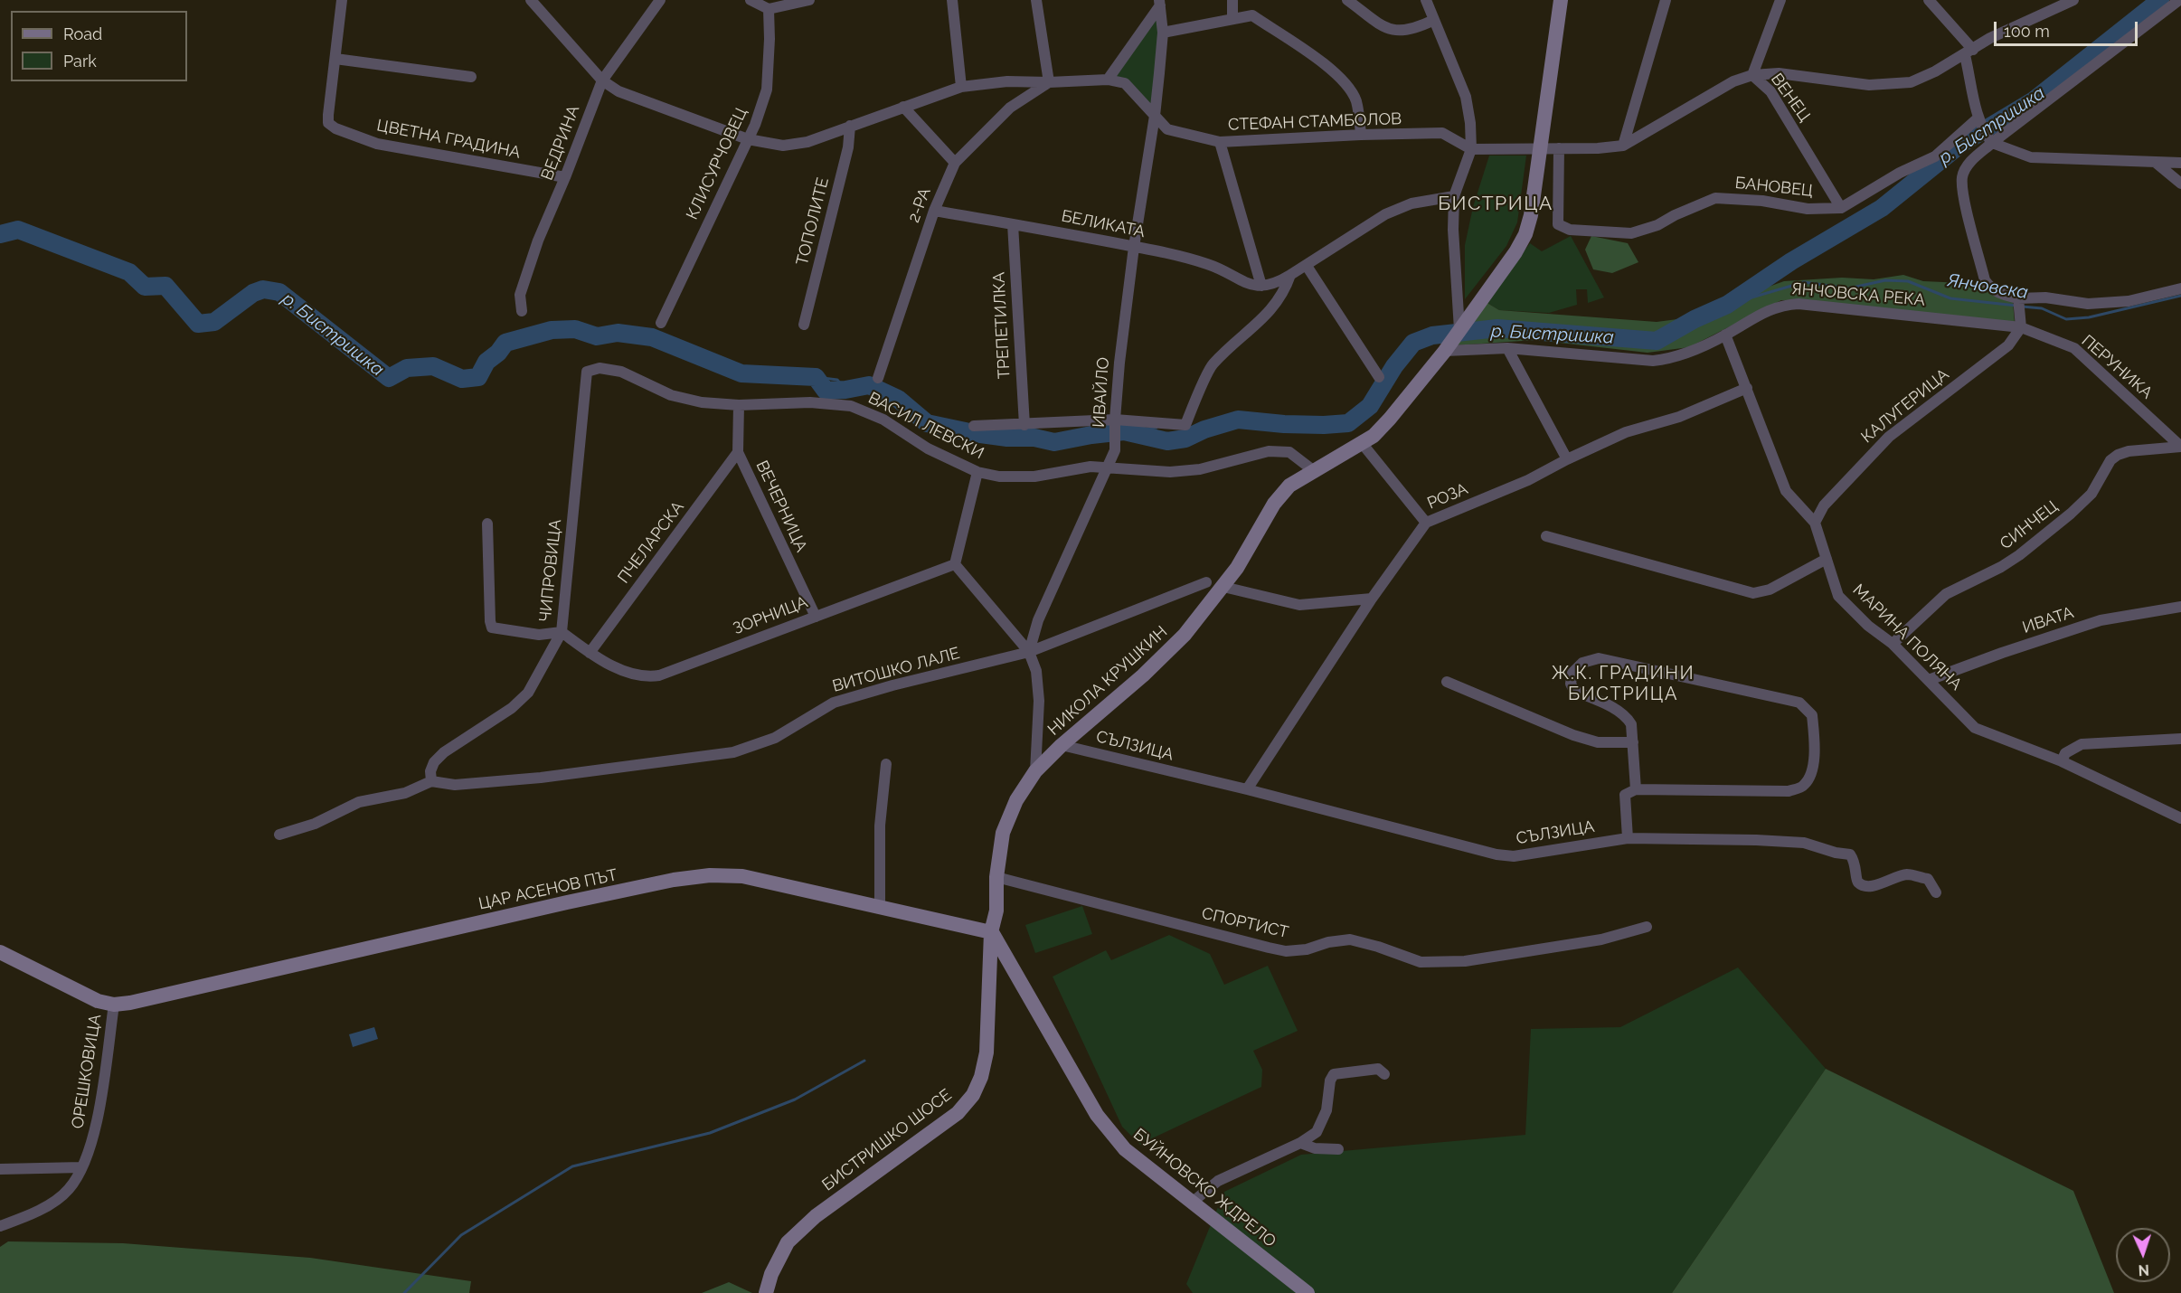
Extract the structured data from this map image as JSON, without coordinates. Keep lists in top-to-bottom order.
{
  "streets": {
    "street": [
      "ВЕНЕЦ",
      "СТЕФАН СТАМБОЛОВ",
      "ЦВЕТНА ГРАДИНА",
      "ВЕДРИНА",
      "КЛИСУРЧОВЕЦ",
      "БАНОВЕЦ",
      "2-РА",
      "ТОПОЛИТЕ",
      "БЕЛИКАТА",
      "ЯНЧОВСКА РЕКА",
      "ТРЕПЕТИЛКА",
      "ПЕРУНИКА",
      "ИВАЙЛО",
      "КАЛУГЕРИЦА",
      "ВАСИЛ ЛЕВСКИ",
      "РОЗА",
      "ВЕЧЕРНИЦА",
      "СИНЧЕЦ",
      "ПЧЕЛАРСКА",
      "ЧИПРОВИЦА",
      "ЗОРНИЦА",
      "ИВАТА",
      "МАРИНА ПОЛЯНА",
      "ВИТОШКО ЛАЛЕ",
      "НИКОЛА КРУШКИН",
      "СЪЛЗИЦА",
      "ЦАР АСЕНОВ ПЪТ",
      "СПОРТИСТ",
      "ОРЕШКОВИЦА",
      "БИСТРИШКО ШОСЕ",
      "БУЙНОВСКО ЖДРЕЛО"
    ]
  },
  "crossings": [
    ["ВЕНЕЦ", "БАНОВЕЦ"],
    ["СТЕФАН СТАМБОЛОВ", "ВЕДРИНА"],
    ["СТЕФАН СТАМБОЛОВ", "КЛИСУРЧОВЕЦ"],
    ["СТЕФАН СТАМБОЛОВ", "2-РА"],
    ["СТЕФАН СТАМБОЛОВ", "ТОПОЛИТЕ"],
    ["СТЕФАН СТАМБОЛОВ", "ИВАЙЛО"],
    ["ЦВЕТНА ГРАДИНА", "ВЕДРИНА"],
    ["2-РА", "БЕЛИКАТА"],
    ["БЕЛИКАТА", "ТРЕПЕТИЛКА"],
    ["БЕЛИКАТА", "ИВАЙЛО"],
    ["ЯНЧОВСКА РЕКА", "ПЕРУНИКА"],
    ["ЯНЧОВСКА РЕКА", "КАЛУГЕРИЦА"],
    ["ЯНЧОВСКА РЕКА", "МАРИНА ПОЛЯНА"],
    ["ЯНЧОВСКА РЕКА", "НИКОЛА КРУШКИН"],
    ["ТРЕПЕТИЛКА", "ВАСИЛ ЛЕВСКИ"],
    ["ПЕРУНИКА", "КАЛУГЕРИЦА"],
    ["ПЕРУНИКА", "СИНЧЕЦ"],
    ["ИВАЙЛО", "ВАСИЛ ЛЕВСКИ"],
    ["ИВАЙЛО", "ВИТОШКО ЛАЛЕ"],
    ["КАЛУГЕРИЦА", "МАРИНА ПОЛЯНА"],
    ["ВАСИЛ ЛЕВСКИ", "ВЕЧЕРНИЦА"],
    ["ВАСИЛ ЛЕВСКИ", "ЧИПРОВИЦА"],
    ["ВАСИЛ ЛЕВСКИ", "НИКОЛА КРУШКИН"],
    ["РОЗА", "МАРИНА ПОЛЯНА"],
    ["РОЗА", "СЪЛЗИЦА"],
    ["ВЕЧЕРНИЦА", "ПЧЕЛАРСКА"],
    ["ВЕЧЕРНИЦА", "ЗОРНИЦА"],
    ["СИНЧЕЦ", "МАРИНА ПОЛЯНА"],
    ["ПЧЕЛАРСКА", "ЗОРНИЦА"],
    ["ЧИПРОВИЦА", "ЗОРНИЦА"],
    ["ЧИПРОВИЦА", "ВИТОШКО ЛАЛЕ"],
    ["ИВАТА", "МАРИНА ПОЛЯНА"],
    ["НИКОЛА КРУШКИН", "СЪЛЗИЦА"],
    ["НИКОЛА КРУШКИН", "ЦАР АСЕНОВ ПЪТ"],
    ["НИКОЛА КРУШКИН", "СПОРТИСТ"],
    ["НИКОЛА КРУШКИН", "БИСТРИШКО ШОСЕ"],
    ["НИКОЛА КРУШКИН", "БУЙНОВСКО ЖДРЕЛО"],
    ["ЦАР АСЕНОВ ПЪТ", "ОРЕШКОВИЦА"],
    ["ЦАР АСЕНОВ ПЪТ", "БИСТРИШКО ШОСЕ"],
    ["ЦАР АСЕНОВ ПЪТ", "БУЙНОВСКО ЖДРЕЛО"],
    ["БИСТРИШКО ШОСЕ", "БУЙНОВСКО ЖДРЕЛО"]
  ],
  "districts": ["БИСТРИЦА", "Ж.К. ГРАДИНИ БИСТРИЦА"],
  "water": ["р. Бистришка", "Янчовска"],
  "legend": ["Road", "Park"],
  "scale_bar": "100 m",
  "north": "bottom"
}
